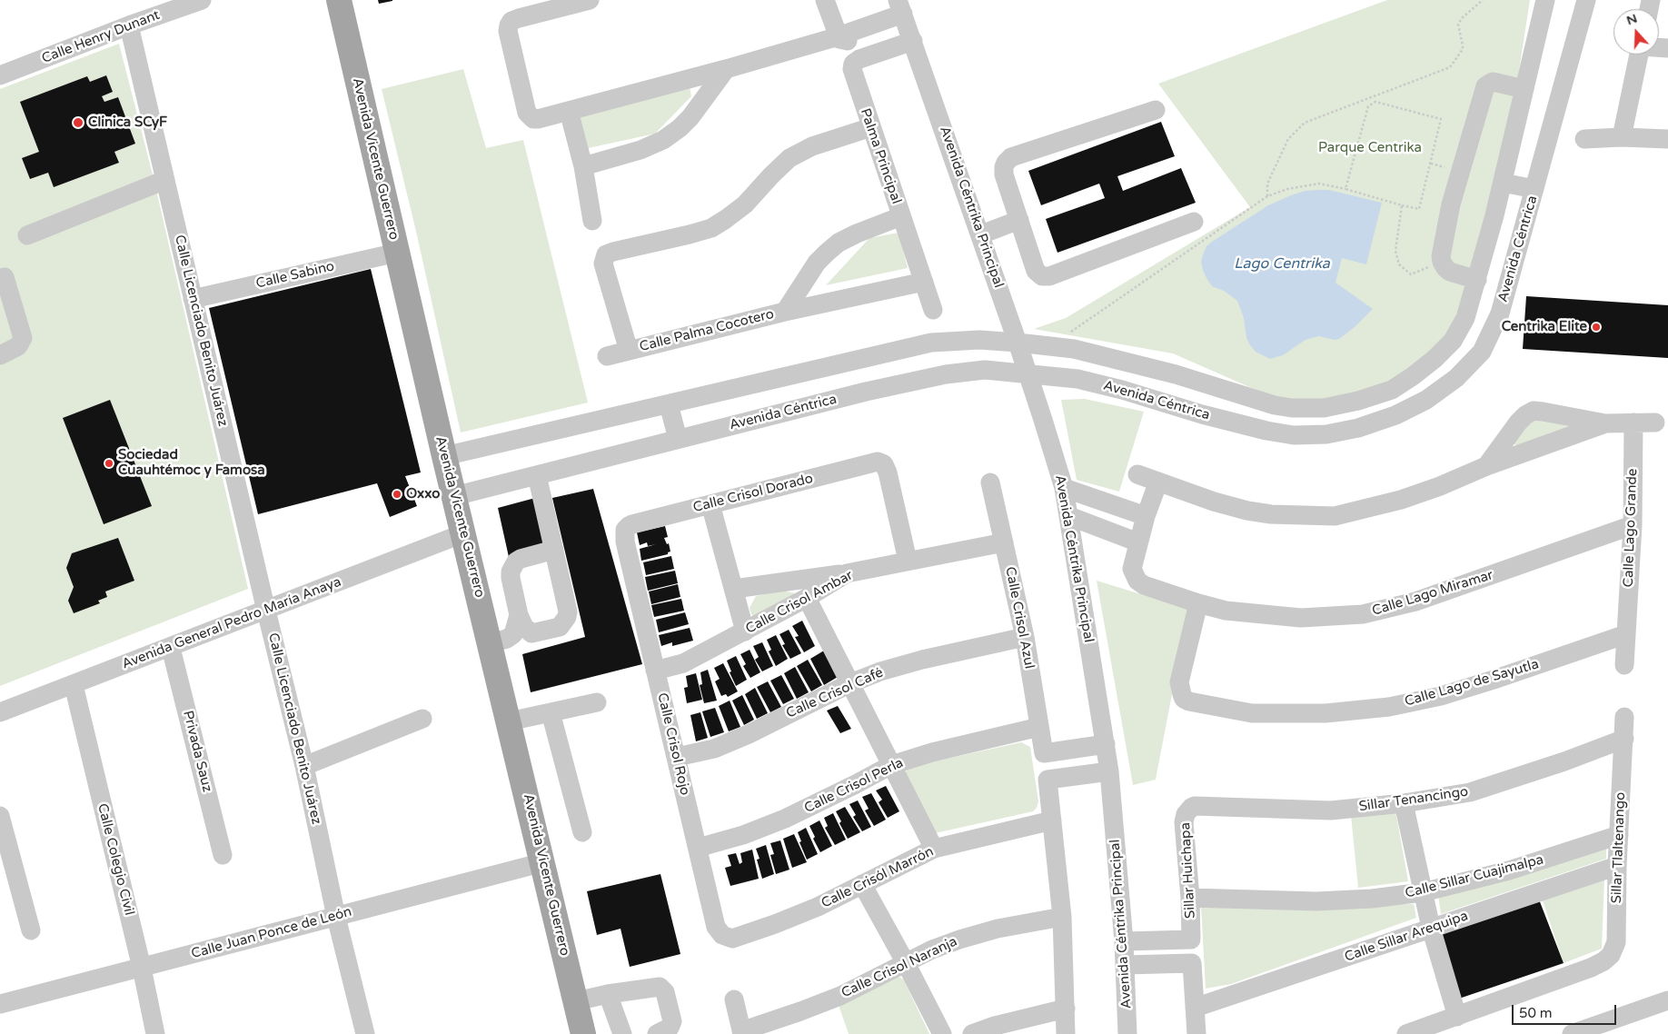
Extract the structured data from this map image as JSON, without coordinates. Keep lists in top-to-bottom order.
{
  "streets": {
    "main road": ["Avenida Vicente Guerrero"],
    "street": [
      "Calle Henry Dunant",
      "Palma Principal",
      "Avenida Céntrika Principal",
      "Avenida Céntrica",
      "Calle Sabino",
      "Calle Licenciado Benito Juárez",
      "Calle Palma Cocotero",
      "Calle Crisol Dorado",
      "Calle Lago Grande",
      "Calle Lago Miramar",
      "Calle Crisol Ambar",
      "Calle Crisol Azul",
      "Avenida General Pedro María Anaya",
      "Calle Lago de Sayutla",
      "Calle Crisol Café",
      "Calle Crisol Rojo",
      "Privada Sauz",
      "Calle Crisol Perla",
      "Sillar Tenancingo",
      "Sillar Tlaltenango",
      "Calle Colegio Civil",
      "Sillar Huichapa",
      "Calle Sillar Cuajimalpa",
      "Calle Crisól Marrón",
      "Calle Juan Ponce de León",
      "Calle Sillar Arequipa",
      "Calle Crisol Naranja"
    ]
  },
  "crossings": [
    ["Calle Henry Dunant", "Calle Licenciado Benito Juárez"],
    ["Palma Principal", "Avenida Céntrika Principal"],
    ["Palma Principal", "Calle Palma Cocotero"],
    ["Avenida Vicente Guerrero", "Avenida Céntrica"],
    ["Avenida Vicente Guerrero", "Calle Sabino"],
    ["Avenida Vicente Guerrero", "Avenida General Pedro María Anaya"],
    ["Avenida Vicente Guerrero", "Calle Juan Ponce de León"],
    ["Avenida Céntrika Principal", "Avenida Céntrica"],
    ["Avenida Céntrika Principal", "Calle Crisol Azul"],
    ["Avenida Céntrika Principal", "Sillar Huichapa"],
    ["Calle Sabino", "Calle Licenciado Benito Juárez"],
    ["Calle Licenciado Benito Juárez", "Avenida General Pedro María Anaya"],
    ["Calle Licenciado Benito Juárez", "Calle Juan Ponce de León"],
    ["Calle Crisol Dorado", "Calle Crisol Ambar"],
    ["Calle Crisol Dorado", "Calle Crisol Rojo"],
    ["Calle Lago Grande", "Calle Lago Miramar"],
    ["Calle Lago Grande", "Calle Lago de Sayutla"],
    ["Calle Lago Miramar", "Calle Lago de Sayutla"],
    ["Calle Crisol Ambar", "Calle Crisol Azul"],
    ["Calle Crisol Ambar", "Calle Crisol Rojo"],
    ["Calle Crisol Azul", "Calle Crisol Café"],
    ["Calle Crisol Azul", "Calle Crisol Perla"],
    ["Avenida General Pedro María Anaya", "Privada Sauz"],
    ["Avenida General Pedro María Anaya", "Calle Colegio Civil"],
    ["Calle Crisol Café", "Calle Crisol Rojo"],
    ["Calle Crisol Rojo", "Calle Crisol Perla"],
    ["Calle Crisol Rojo", "Calle Crisól Marrón"],
    ["Sillar Tenancingo", "Sillar Tlaltenango"],
    ["Sillar Tenancingo", "Sillar Huichapa"],
    ["Sillar Tlaltenango", "Calle Sillar Cuajimalpa"],
    ["Sillar Tlaltenango", "Calle Sillar Arequipa"],
    ["Calle Colegio Civil", "Calle Juan Ponce de León"],
    ["Sillar Huichapa", "Calle Sillar Cuajimalpa"]
  ],
  "water": ["Lago Centrika"],
  "parks": ["Parque Centrika"],
  "places": [
    "Clinica SCyF",
    "Centrika Elite",
    "Sociedad Cuauhtémoc y Famosa",
    "Oxxo"
  ],
  "scale_bar": "50 m",
  "north": "top"
}
